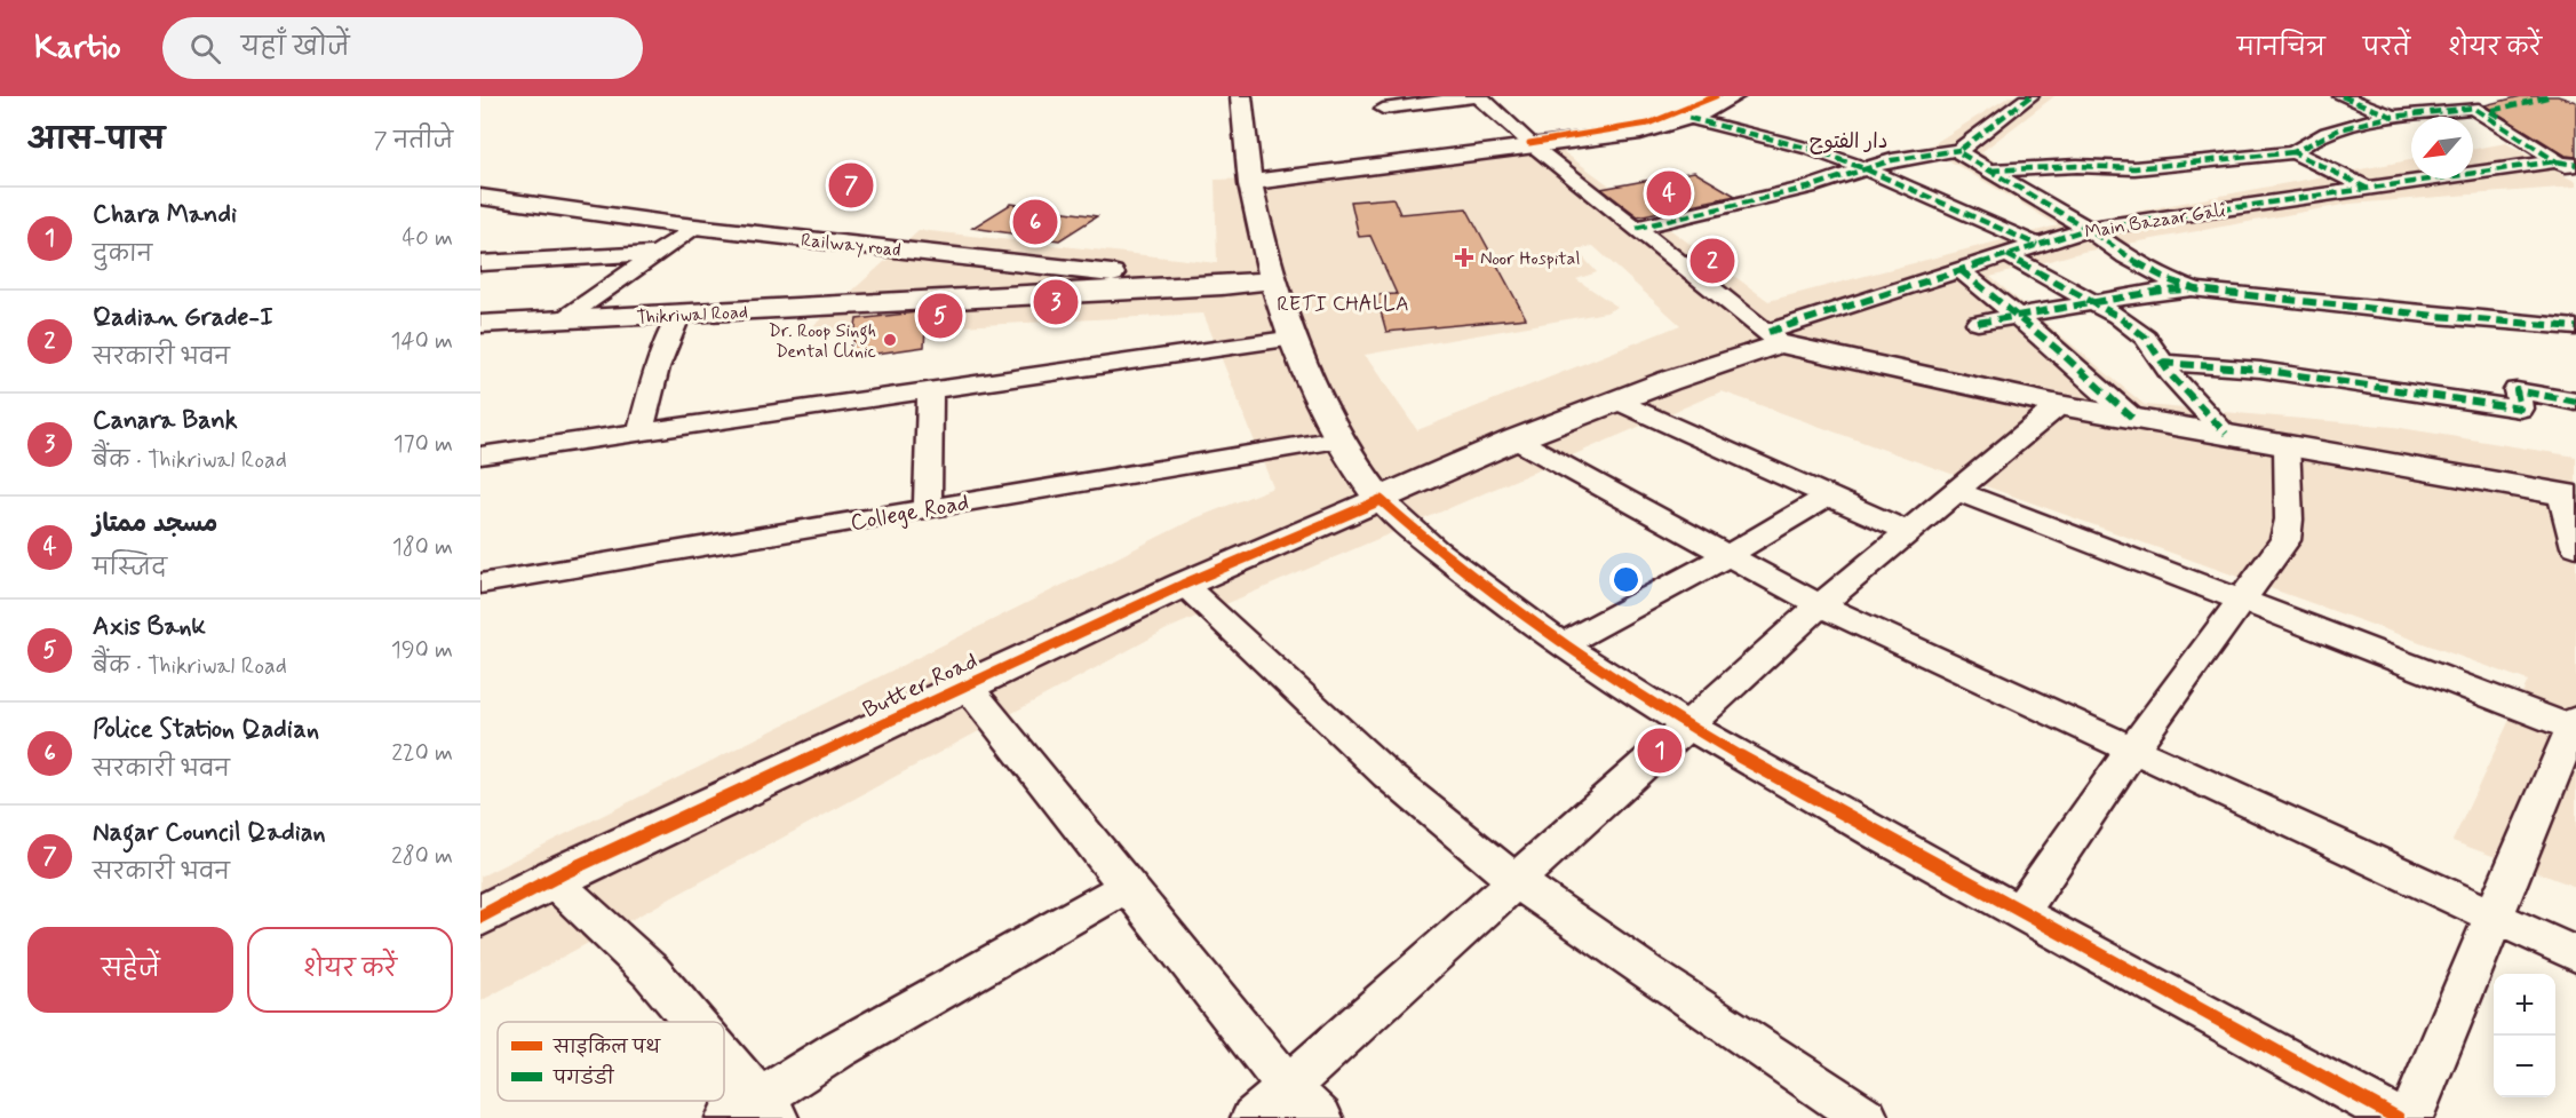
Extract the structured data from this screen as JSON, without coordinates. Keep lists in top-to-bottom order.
{
  "streets": {
    "main road": ["Railway road", "Thikriwal Road", "Butter Road"],
    "street": ["Main Bazaar Gali", "College Road"]
  },
  "crossings": [
    ["Main Bazaar Gali", "Butter Road"],
    ["Railway road", "Thikriwal Road"]
  ],
  "districts": ["دار الفتوح", "RETI CHALLA"],
  "places": {
    "health": ["Noor Hospital"],
    "other": ["Dr. Roop Singh Dental Clinic"]
  },
  "legend": ["साइकिल पथ", "पगडंडी"],
  "north": "bottom left",
  "page": {
    "header": "Kartio",
    "search": "यहाँ खोजें",
    "nav": ["मानचित्र", "परतें", "शेयर करें"],
    "heading": ["आस-पास", "7 नतीजे"],
    "pins": [
      "7",
      "4",
      "6",
      "2",
      "3",
      "5",
      "1"
    ],
    "list": [
      {
        "mark": "1",
        "name": "Chara Mandi",
        "note": "दुकान",
        "value": "40 m"
      },
      {
        "mark": "2",
        "name": "Qadian Grade-I",
        "note": "सरकारी भवन",
        "value": "140 m"
      },
      {
        "mark": "3",
        "name": "Canara Bank",
        "note": "बैंक · Thikriwal Road",
        "value": "170 m"
      },
      {
        "mark": "4",
        "name": "مسجد ممتاز",
        "note": "मस्जिद",
        "value": "180 m"
      },
      {
        "mark": "5",
        "name": "Axis Bank",
        "note": "बैंक · Thikriwal Road",
        "value": "190 m"
      },
      {
        "mark": "6",
        "name": "Police Station Qadian",
        "note": "सरकारी भवन",
        "value": "220 m"
      },
      {
        "mark": "7",
        "name": "Nagar Council Qadian",
        "note": "सरकारी भवन",
        "value": "280 m"
      }
    ],
    "buttons": ["सहेजें", "शेयर करें"],
    "map_buttons": ["+", "−"]
  }
}
